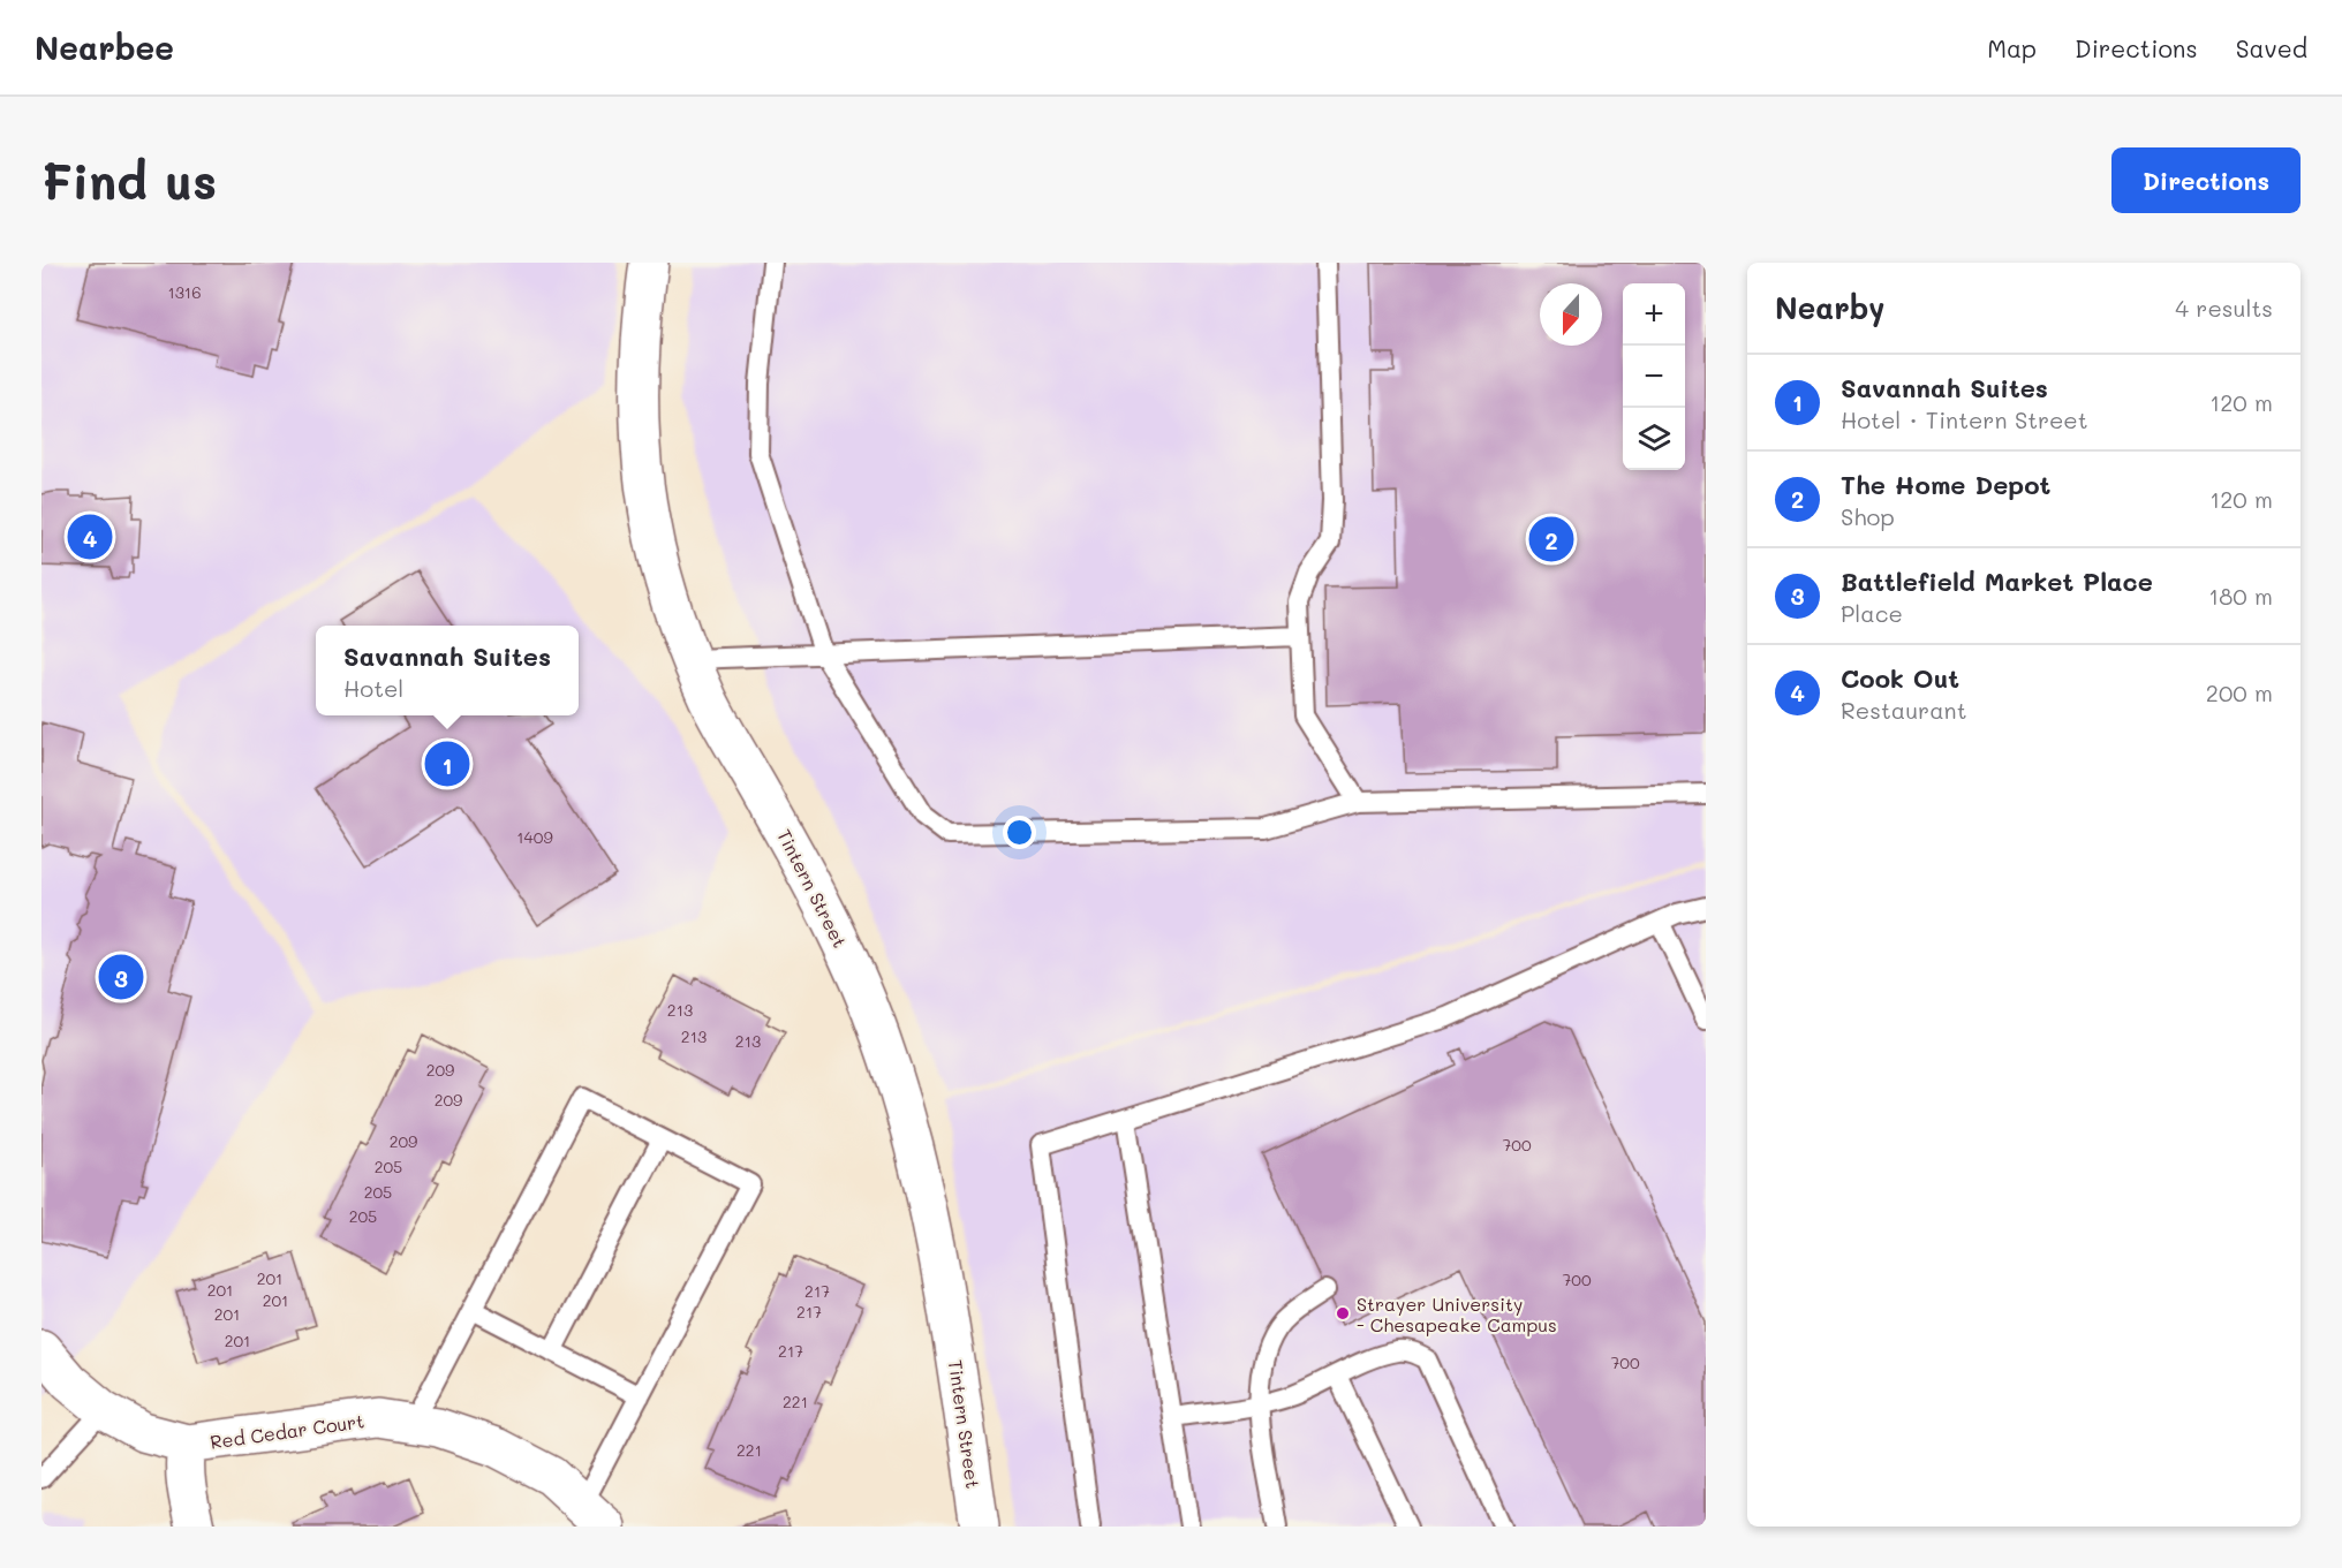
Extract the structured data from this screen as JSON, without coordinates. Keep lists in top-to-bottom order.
{
  "streets": {
    "street": ["Tintern Street", "Red Cedar Court"]
  },
  "places": ["Strayer University - Chesapeake Campus"],
  "house_numbers": [
    "1316",
    "1409",
    "213",
    "213",
    "213",
    "209",
    "209",
    "209",
    "700",
    "205",
    "205",
    "205",
    "201",
    "700",
    "201",
    "217",
    "201",
    "217",
    "201",
    "201",
    "217",
    "700",
    "221",
    "221"
  ],
  "north": "bottom",
  "page": {
    "header": "Nearbee",
    "nav": ["Map", "Directions", "Saved"],
    "buttons": "Directions",
    "title": "Find us",
    "heading": ["Nearby", "4 results"],
    "map_buttons": ["+", "−"],
    "list": [
      {
        "mark": "1",
        "name": "Savannah Suites",
        "note": "Hotel · Tintern Street",
        "value": "120 m"
      },
      {
        "mark": "2",
        "name": "The Home Depot",
        "note": "Shop",
        "value": "120 m"
      },
      {
        "mark": "3",
        "name": "Battlefield Market Place",
        "note": "Place",
        "value": "180 m"
      },
      {
        "mark": "4",
        "name": "Cook Out",
        "note": "Restaurant",
        "value": "200 m"
      }
    ],
    "pins": [
      "4",
      "2",
      "1",
      "3"
    ],
    "popup": ["Savannah Suites", "Hotel"]
  }
}
